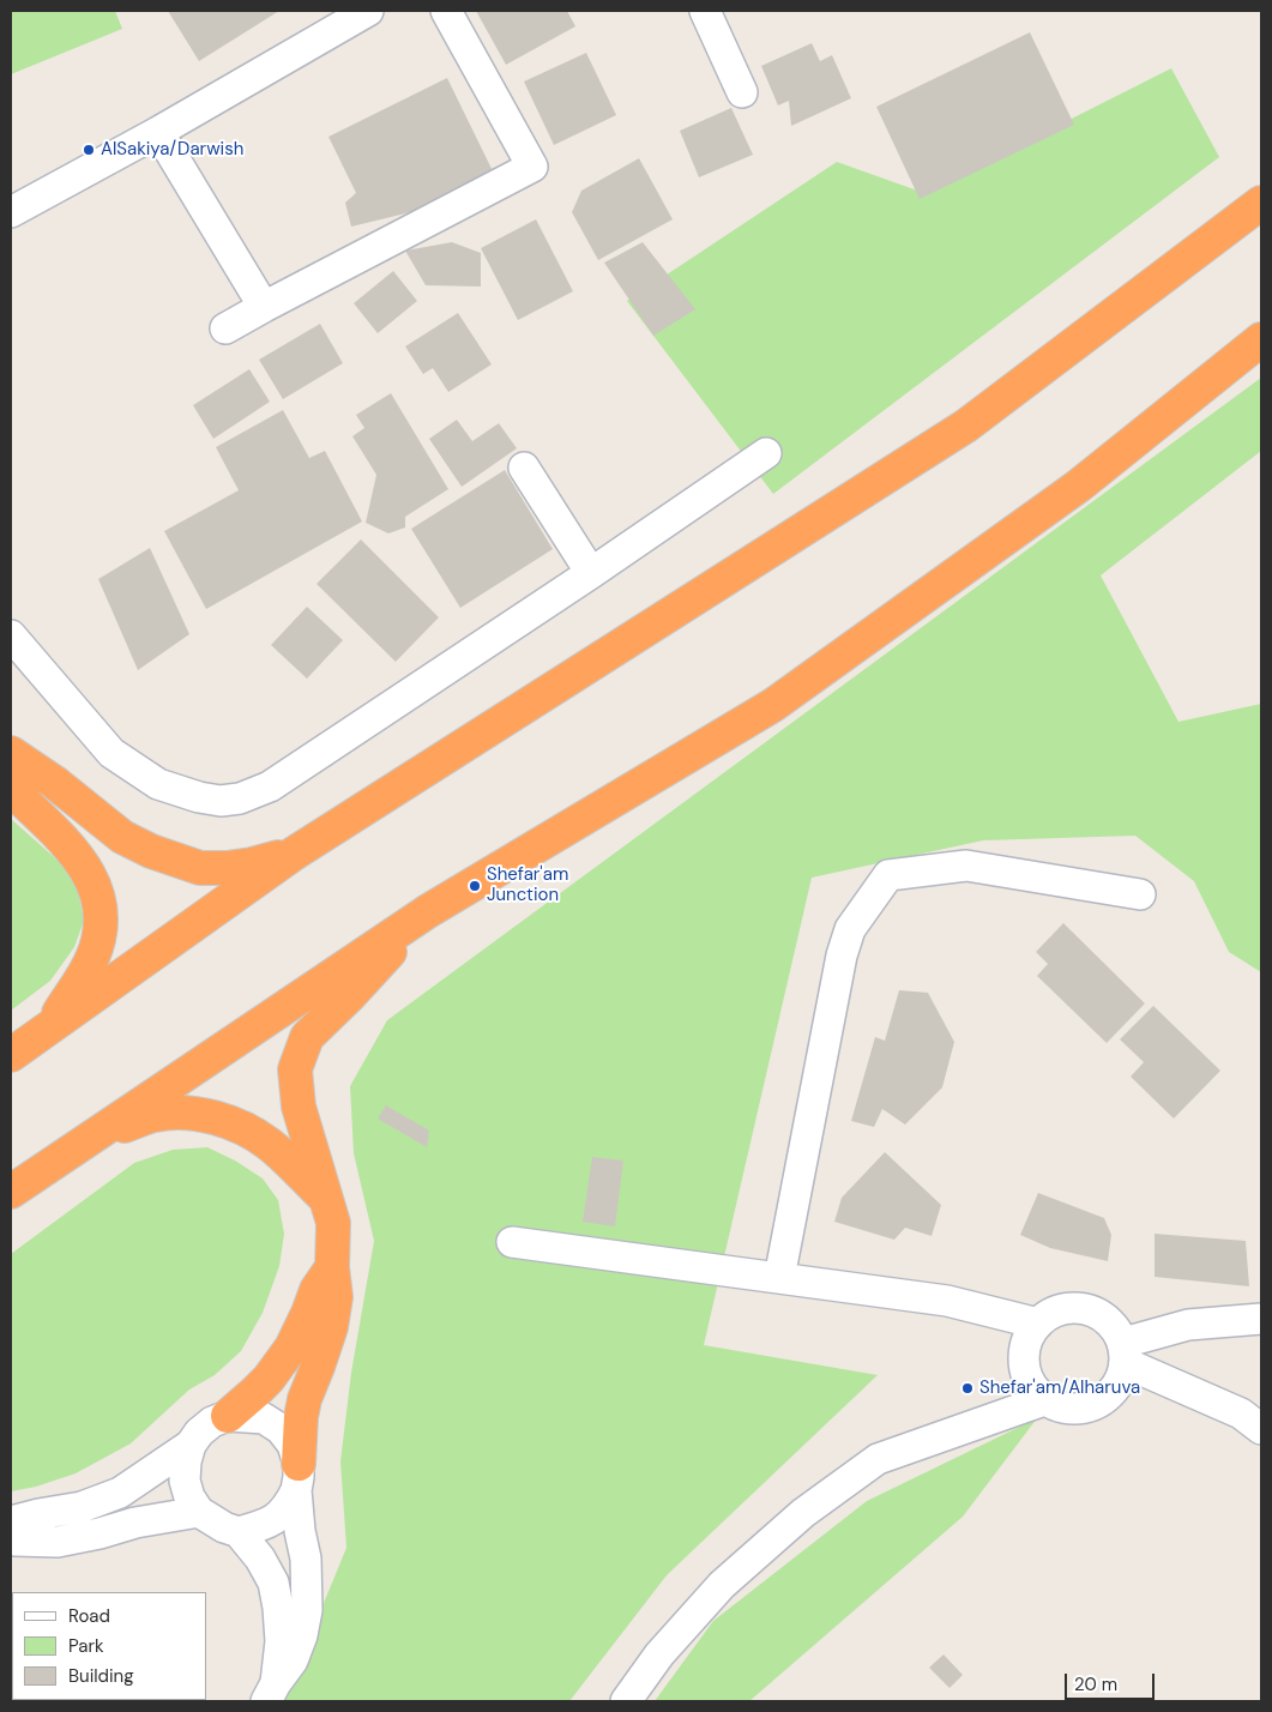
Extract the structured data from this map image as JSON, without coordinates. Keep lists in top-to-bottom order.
{
  "places": ["AlSakiya/Darwish", "Shefar'am Junction", "Shefar'am/Alharuva"],
  "legend": ["Road", "Park", "Building"],
  "scale_bar": "20 m"
}
